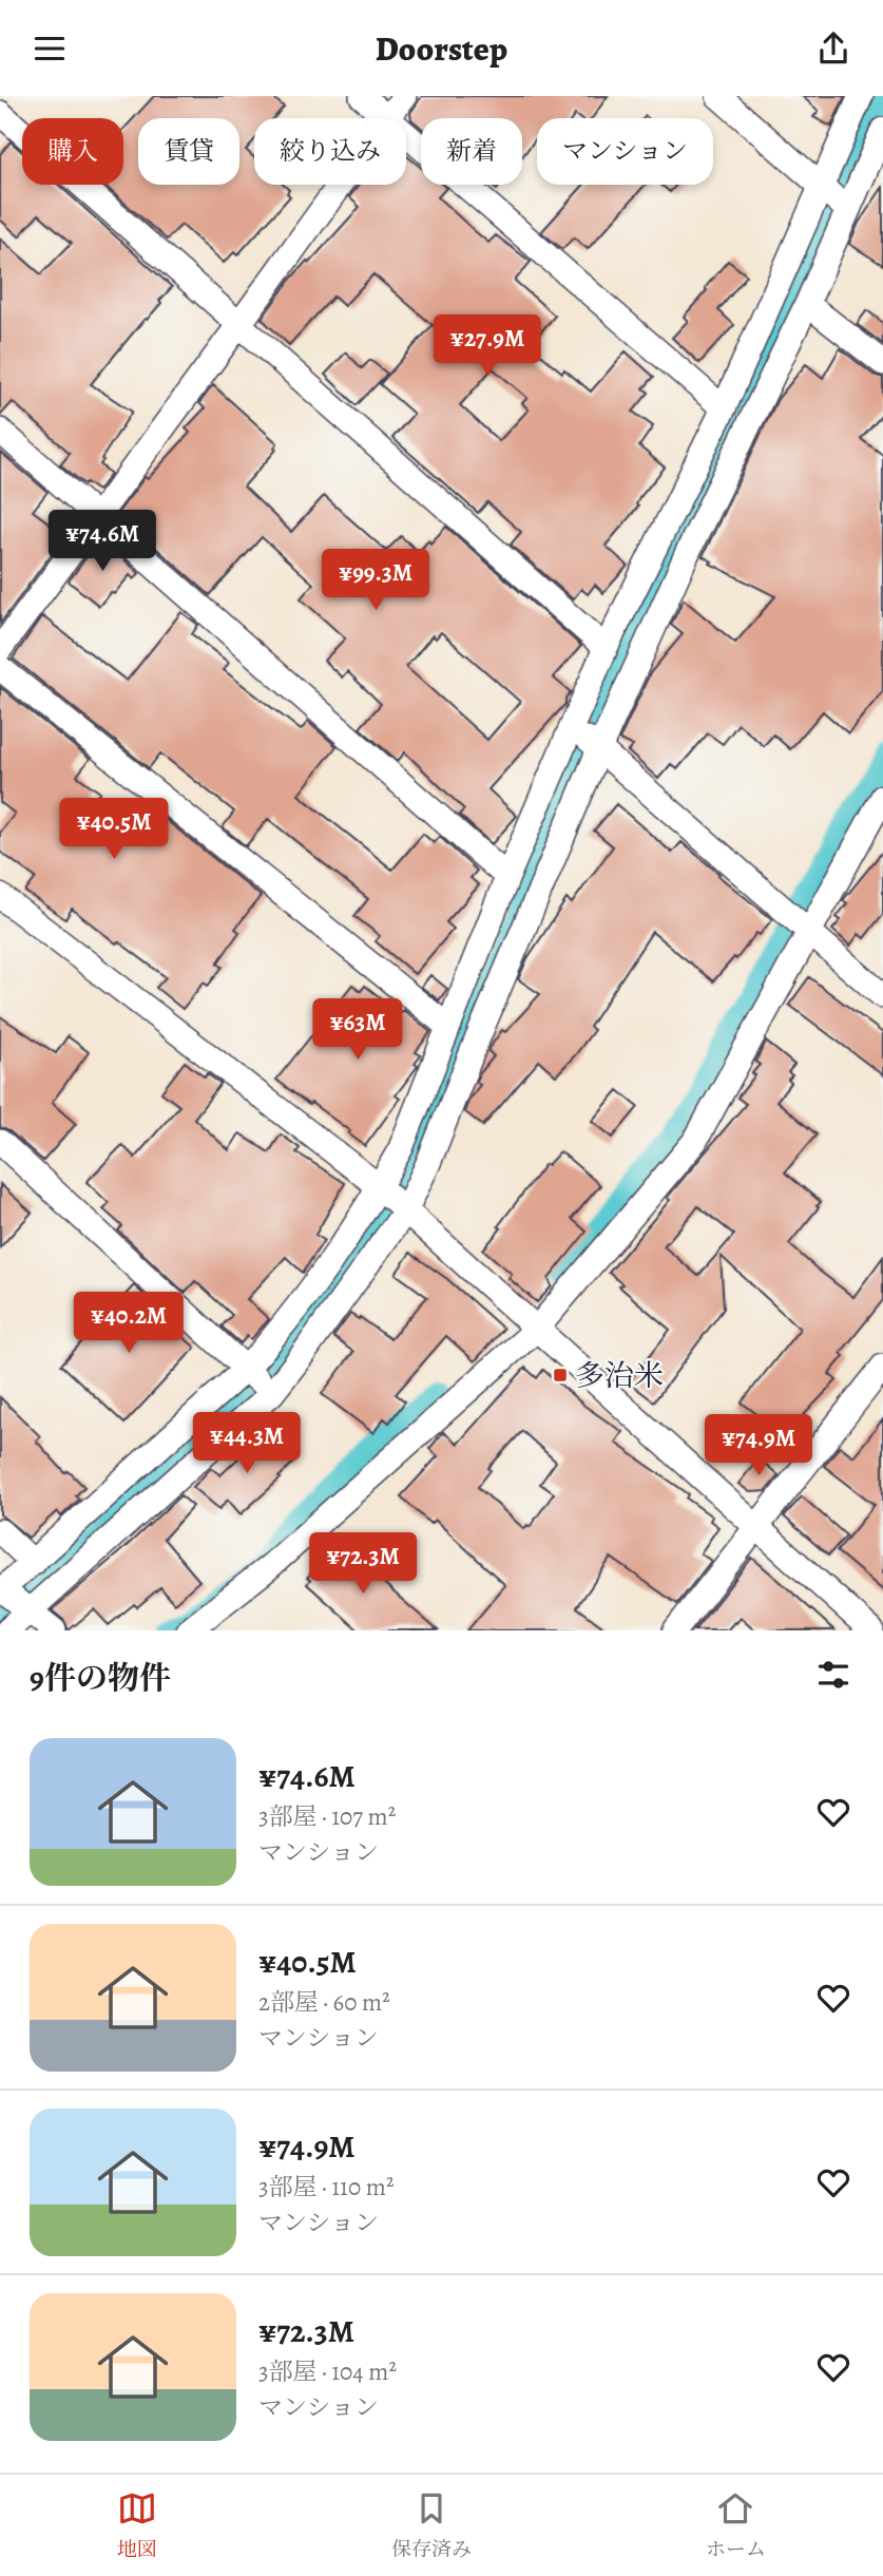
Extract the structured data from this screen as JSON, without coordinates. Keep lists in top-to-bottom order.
{
  "places": {
    "transit": ["多治米"]
  },
  "page": {
    "header": "Doorstep",
    "chip": [
      "購入",
      "賃貸",
      "絞り込み",
      "新着",
      "マンション"
    ],
    "price": [
      "¥27.9M",
      "¥74.6M",
      "¥99.3M",
      "¥40.5M",
      "¥63M",
      "¥40.2M",
      "¥44.3M",
      "¥74.9M",
      "¥72.3M"
    ],
    "heading": "9件の物件",
    "list": [
      {
        "name": "¥74.6M",
        "note": "3部屋 · 107 m² · マンション"
      },
      {
        "name": "¥40.5M",
        "note": "2部屋 · 60 m² · マンション"
      },
      {
        "name": "¥74.9M",
        "note": "3部屋 · 110 m² · マンション"
      },
      {
        "name": "¥72.3M",
        "note": "3部屋 · 104 m² · マンション"
      }
    ],
    "tabs": ["地図", "保存済み", "ホーム"]
  }
}
